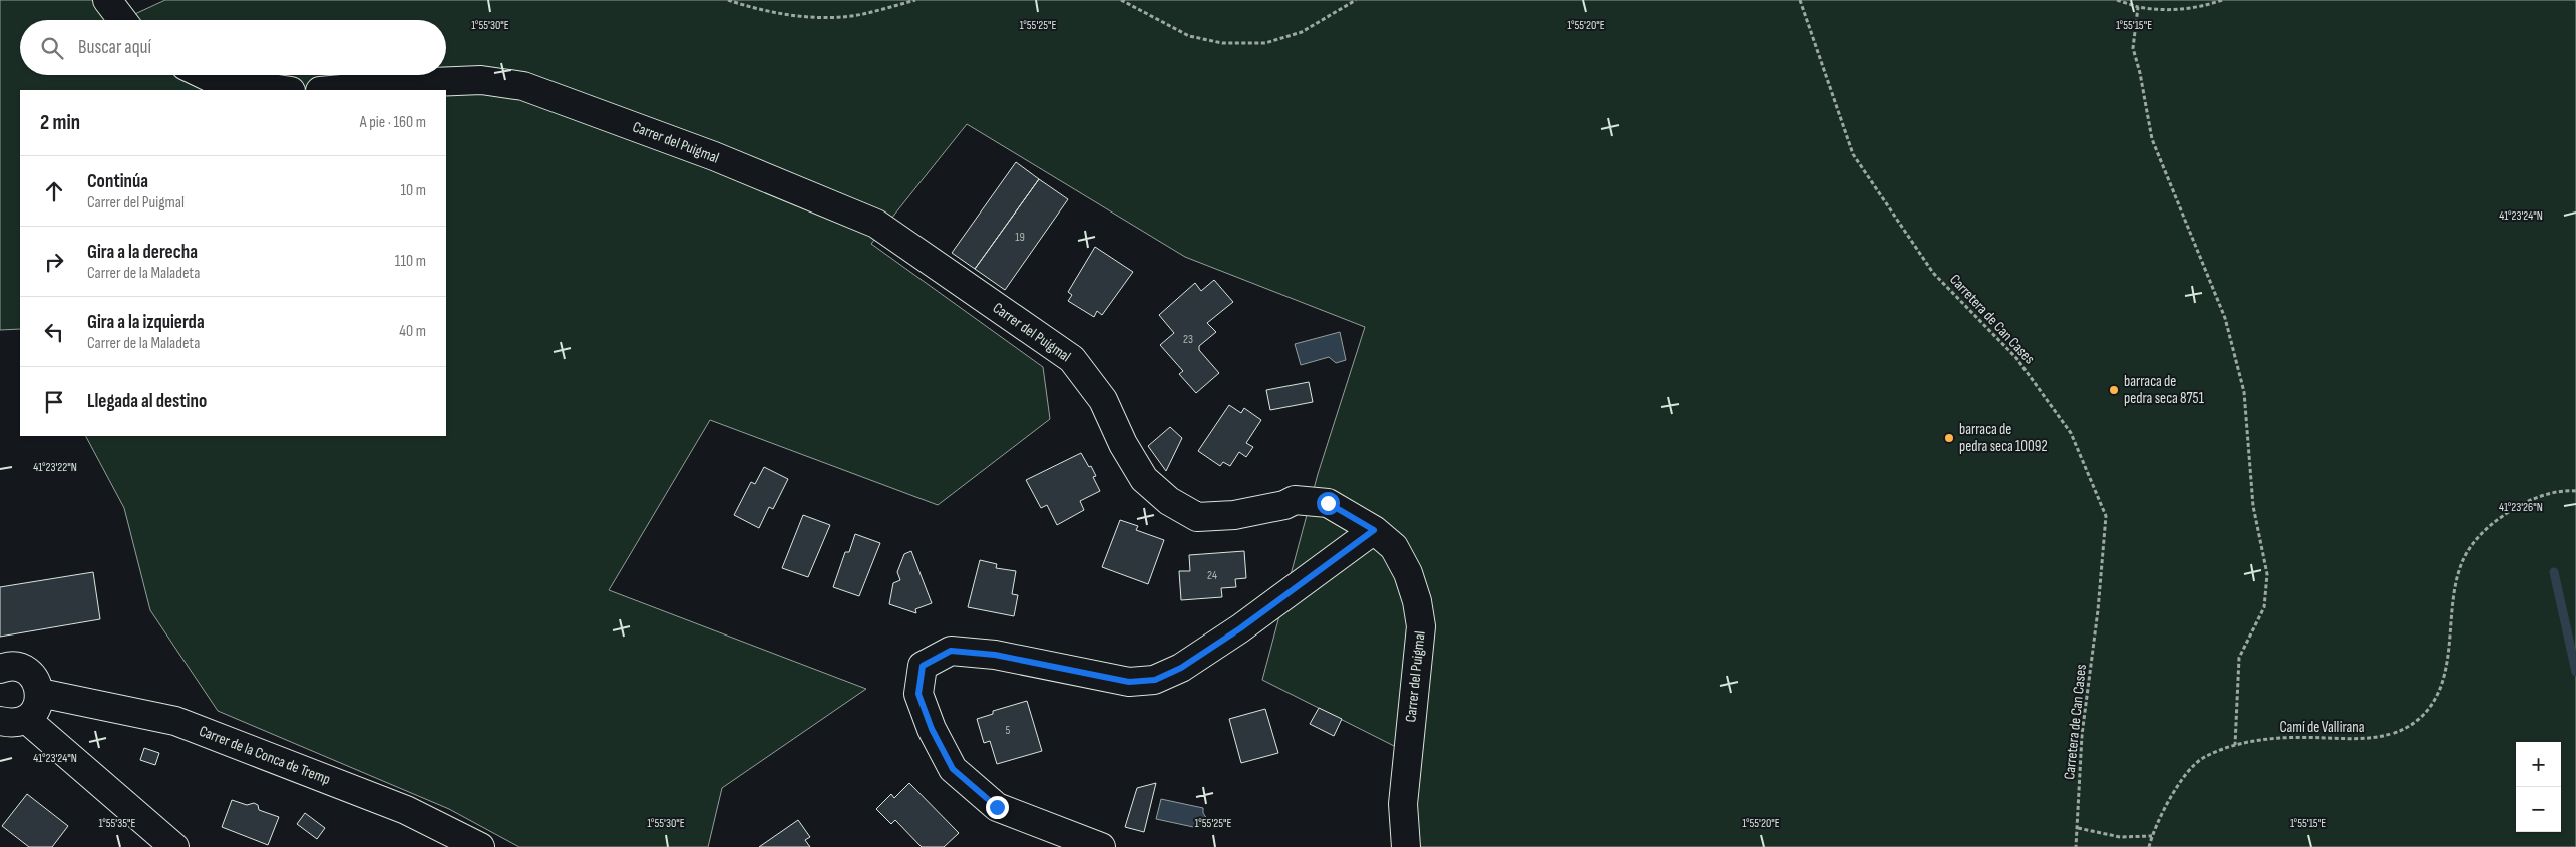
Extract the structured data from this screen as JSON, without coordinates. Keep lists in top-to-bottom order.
{
  "streets": {
    "street": ["Carrer del Puigmal", "Carrer de la Conca de Tremp"],
    "path": ["Carretera de Can Cases", "Camí de Vallirana"]
  },
  "places": ["barraca de pedra seca 8751", "barraca de pedra seca 10092"],
  "house_numbers": [
    "19",
    "23",
    "24",
    "5"
  ],
  "page": {
    "search": "Buscar aquí",
    "heading": ["2 min", "A pie · 160 m"],
    "list": [
      ["Continúa", "Carrer del Puigmal", "10 m"],
      ["Gira a la derecha", "Carrer de la Maladeta", "110 m"],
      ["Gira a la izquierda", "Carrer de la Maladeta", "40 m"],
      "Llegada al destino"
    ],
    "map_buttons": ["+", "−"]
  },
  "coordinates": [
    "1°55'30\"E",
    "1°55'25\"E",
    "1°55'20\"E",
    "1°55'15\"E",
    "41°23'24\"N",
    "41°23'22\"N",
    "41°23'26\"N",
    "1°55'35\"E"
  ]
}
